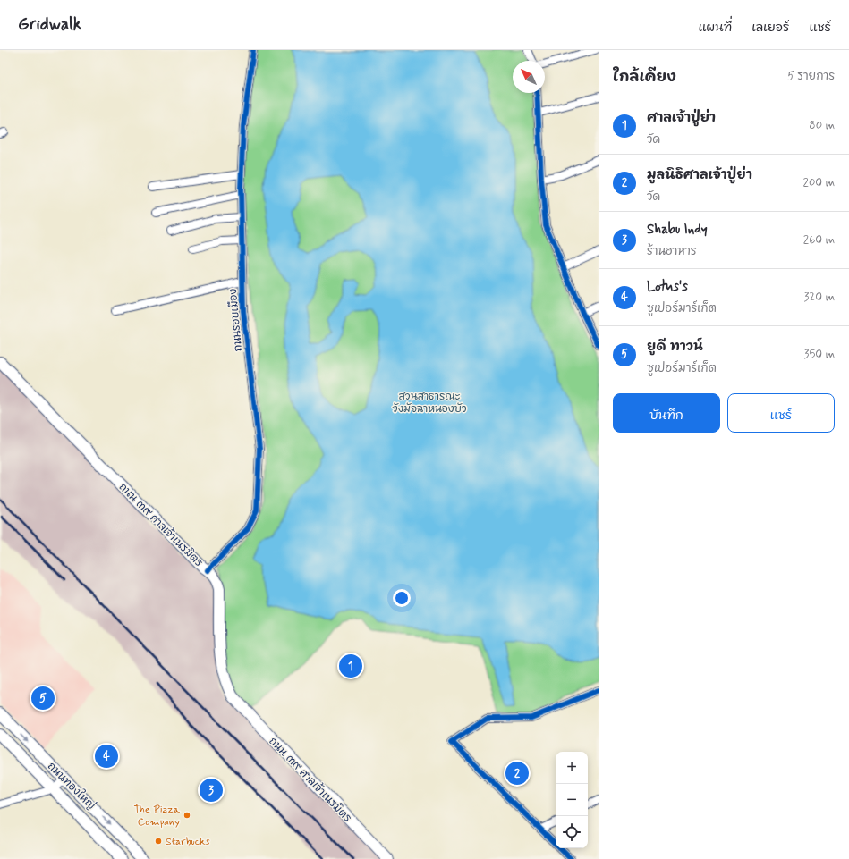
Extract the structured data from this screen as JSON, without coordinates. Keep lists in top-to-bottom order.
{
  "streets": {
    "main road": ["ถนน ๓๙ ศาลเจ้าเนรมิตร", "ถนนทองใหญ่"],
    "street": ["ถนนรอบเมือง"]
  },
  "crossings": [
    ["ถนนรอบเมือง", "ถนน ๓๙ ศาลเจ้าเนรมิตร"]
  ],
  "parks": ["สวนสาธารณะ วังมัจฉาหนองบัว"],
  "places": ["The Pizza Company", "Starbucks"],
  "north": "top left",
  "page": {
    "header": "Gridwalk",
    "nav": ["แผนที่", "เลเยอร์", "แชร์"],
    "heading": ["ใกล้เคียง", "5 รายการ"],
    "list": [
      {
        "mark": "1",
        "name": "ศาลเจ้าปู่ย่า",
        "note": "วัด",
        "value": "80 m"
      },
      {
        "mark": "2",
        "name": "มูลนิธิศาลเจ้าปู่ย่า",
        "note": "วัด",
        "value": "200 m"
      },
      {
        "mark": "3",
        "name": "Shabu Indy",
        "note": "ร้านอาหาร",
        "value": "260 m"
      },
      {
        "mark": "4",
        "name": "Lotus's",
        "note": "ซูเปอร์มาร์เก็ต",
        "value": "320 m"
      },
      {
        "mark": "5",
        "name": "ยูดี ทาวน์",
        "note": "ซูเปอร์มาร์เก็ต",
        "value": "350 m"
      }
    ],
    "buttons": ["บันทึก", "แชร์"],
    "pins": [
      "1",
      "5",
      "4",
      "2",
      "3"
    ],
    "map_buttons": ["+", "−"]
  }
}
